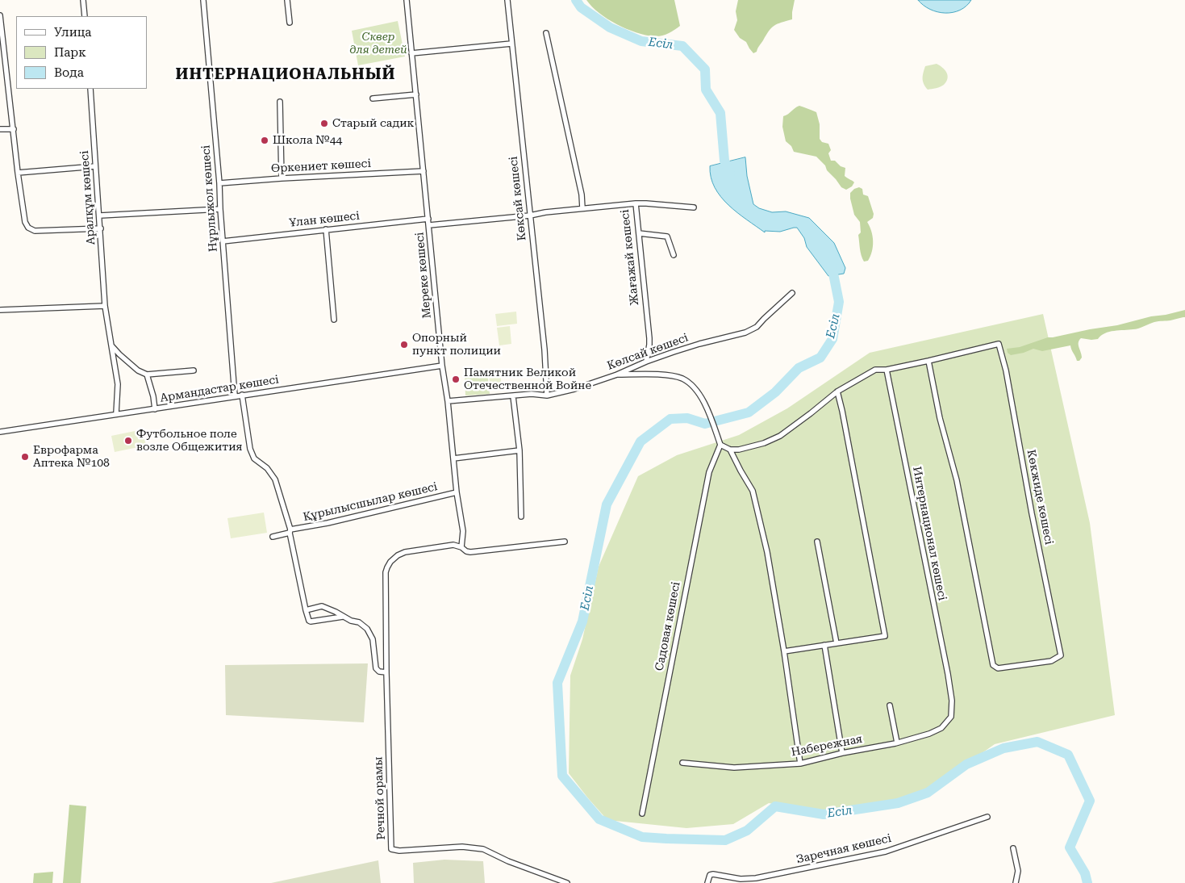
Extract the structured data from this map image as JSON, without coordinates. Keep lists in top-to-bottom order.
{
  "streets": {
    "street": [
      "Өркениет көшесі",
      "Аралқұм көшесі",
      "Нұрлыжол көшесі",
      "Көксай көшесі",
      "Ұлан көшесі",
      "Жағажай көшесі",
      "Мереке көшесі",
      "Көлсай көшесі",
      "Армандастар көшесі",
      "Көкжиде көшесі",
      "Құрылысшылар көшесі",
      "Интернационал көшесі",
      "Садовая көшесі",
      "Набережная",
      "Речной орамы",
      "Заречная көшесі"
    ]
  },
  "crossings": [
    ["Өркениет көшесі", "Нұрлыжол көшесі"],
    ["Өркениет көшесі", "Мереке көшесі"],
    ["Аралқұм көшесі", "Армандастар көшесі"],
    ["Нұрлыжол көшесі", "Ұлан көшесі"],
    ["Нұрлыжол көшесі", "Армандастар көшесі"],
    ["Көксай көшесі", "Жағажай көшесі"],
    ["Көксай көшесі", "Көлсай көшесі"],
    ["Ұлан көшесі", "Мереке көшесі"],
    ["Жағажай көшесі", "Көлсай көшесі"],
    ["Мереке көшесі", "Көлсай көшесі"],
    ["Мереке көшесі", "Армандастар көшесі"],
    ["Мереке көшесі", "Құрылысшылар көшесі"],
    ["Мереке көшесі", "Речной орамы"],
    ["Армандастар көшесі", "Құрылысшылар көшесі"],
    ["Интернационал көшесі", "Набережная"]
  ],
  "districts": ["ИНТЕРНАЦИОНАЛЬНЫЙ"],
  "water": ["Есіл"],
  "parks": ["Сквер для детей"],
  "places": [
    "Старый садик",
    "Школа №44",
    "Опорный пункт полиции",
    "Памятник Великой Отечественной Войне",
    "Футбольное поле возле Общежития",
    "Еврофарма Аптека №108"
  ],
  "legend": ["Улица", "Парк", "Вода"]
}
